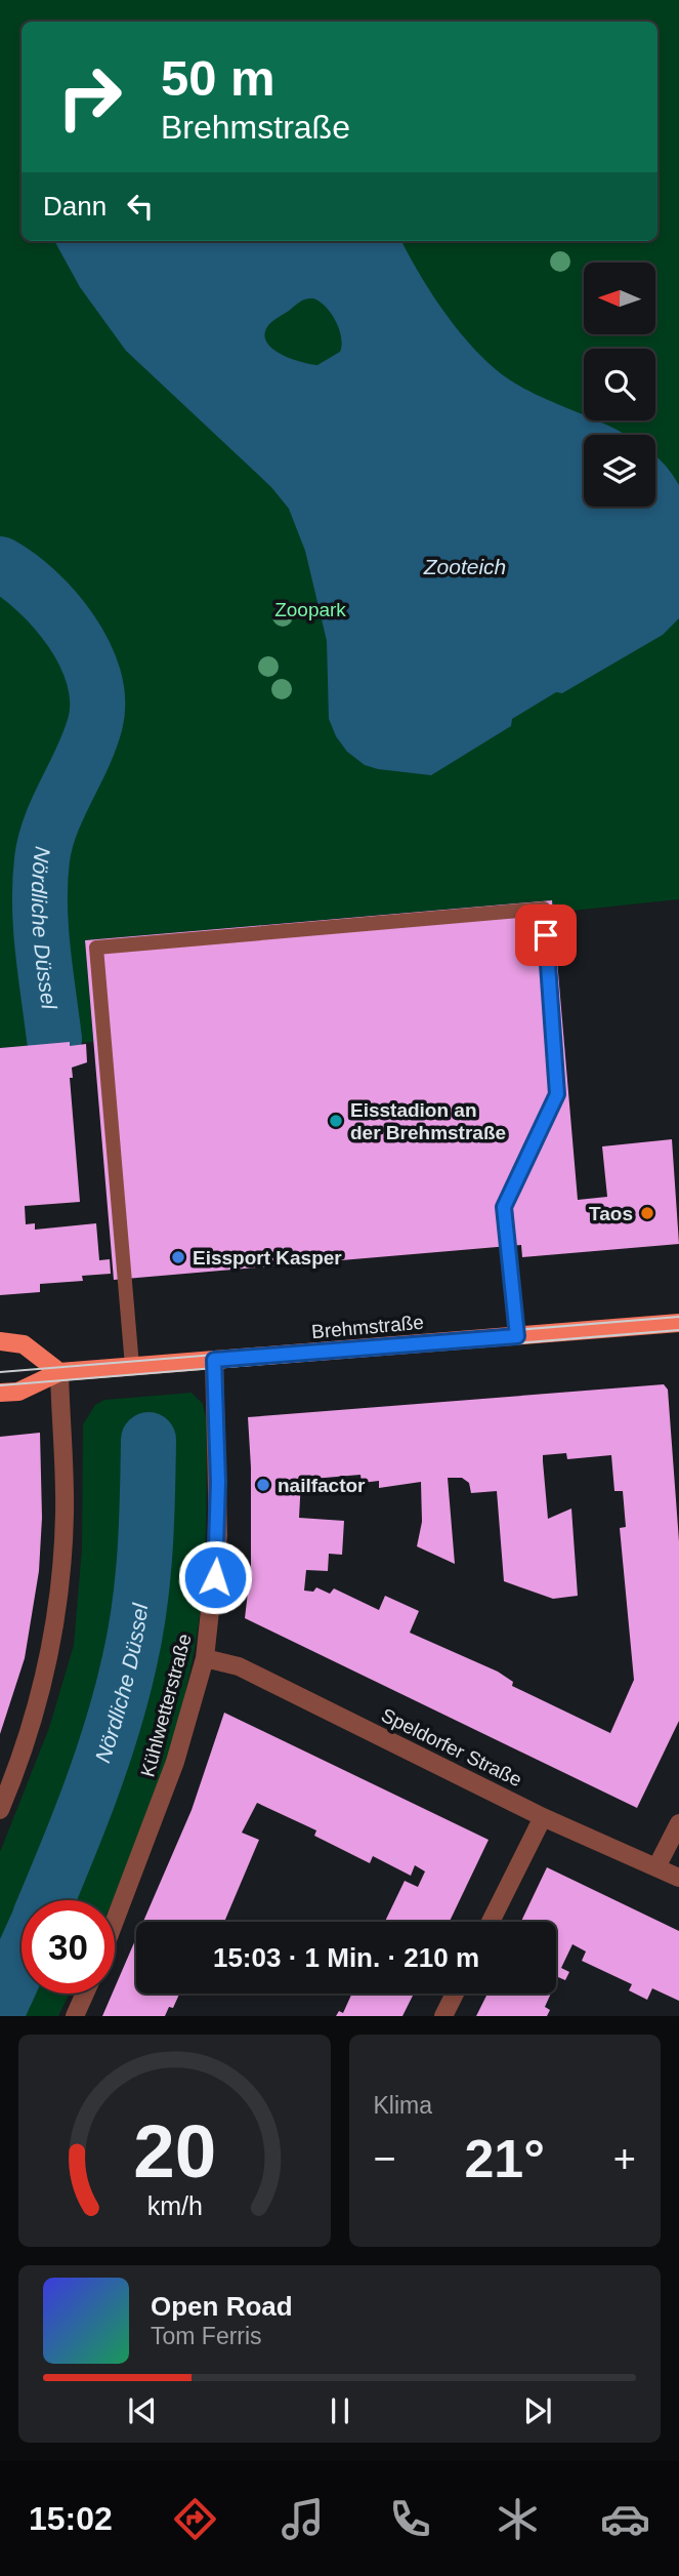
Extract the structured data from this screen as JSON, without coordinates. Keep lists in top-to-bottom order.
{
  "streets": {
    "main road": ["Brehmstraße"],
    "street": ["Kühlwetterstraße", "Speldorfer Straße"]
  },
  "crossings": [
    ["Brehmstraße", "Kühlwetterstraße"],
    ["Kühlwetterstraße", "Speldorfer Straße"]
  ],
  "water": ["Zooteich", "Nördliche Düssel"],
  "parks": ["Zoopark"],
  "places": [
    "Eisstadion an der Brehmstraße",
    "Taos",
    "Eissport Kasper",
    "nailfactor"
  ],
  "north": "left",
  "page": {
    "turn": ["50 m", "Brehmstraße"],
    "then": "Dann",
    "limit": "30",
    "trip": "15:03 · 1 Min. · 210 m",
    "tile": "Klima",
    "heat": ["−", "21°", "+"],
    "song": ["Open Road", "Tom Ferris"],
    "tabs": "15:02",
    "gauge": ["20", "km/h"]
  }
}
